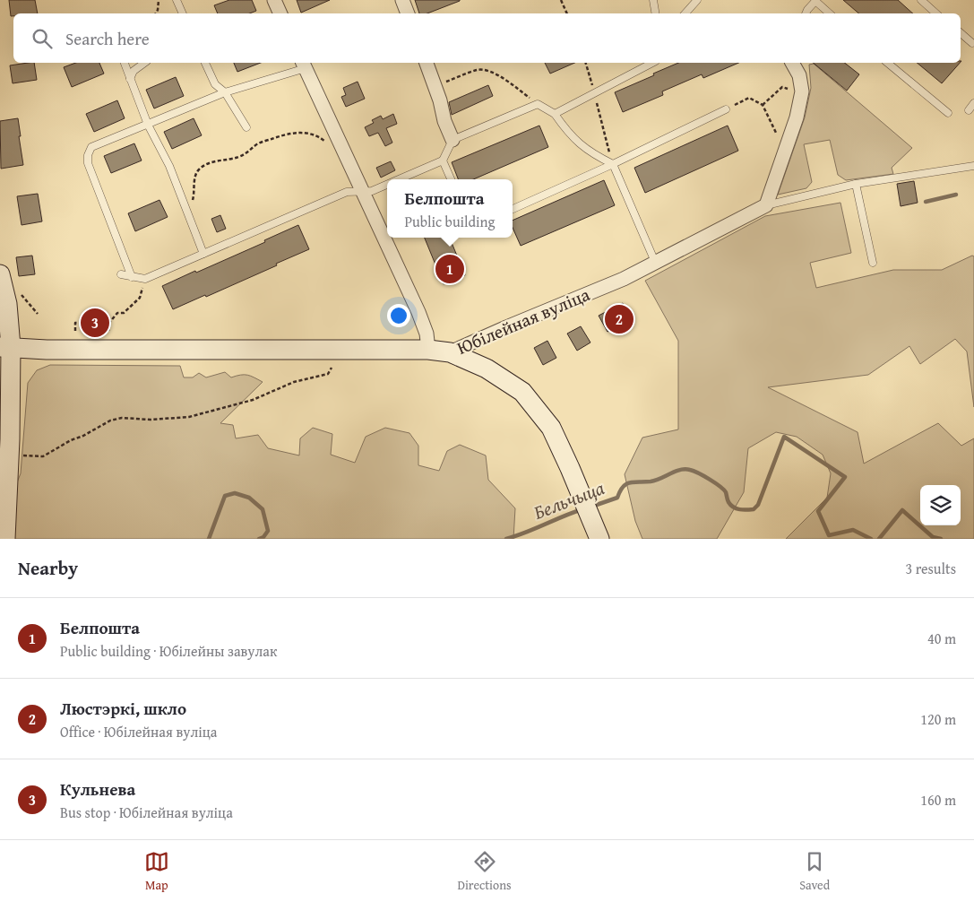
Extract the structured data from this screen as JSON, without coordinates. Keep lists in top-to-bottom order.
{
  "streets": {
    "main road": ["Юбілейная вуліца"]
  },
  "water": ["Бельчыца"],
  "page": {
    "search": "Search here",
    "popup": ["Белпошта", "Public building"],
    "pins": ["1", "2", "3"],
    "heading": ["Nearby", "3 results"],
    "list": [
      {
        "mark": "1",
        "name": "Белпошта",
        "note": "Public building · Юбілейны завулак",
        "value": "40 m"
      },
      {
        "mark": "2",
        "name": "Люстэркі, шкло",
        "note": "Office · Юбілейная вуліца",
        "value": "120 m"
      },
      {
        "mark": "3",
        "name": "Кульнева",
        "note": "Bus stop · Юбілейная вуліца",
        "value": "160 m"
      }
    ],
    "nav": ["Map", "Directions", "Saved"]
  }
}
